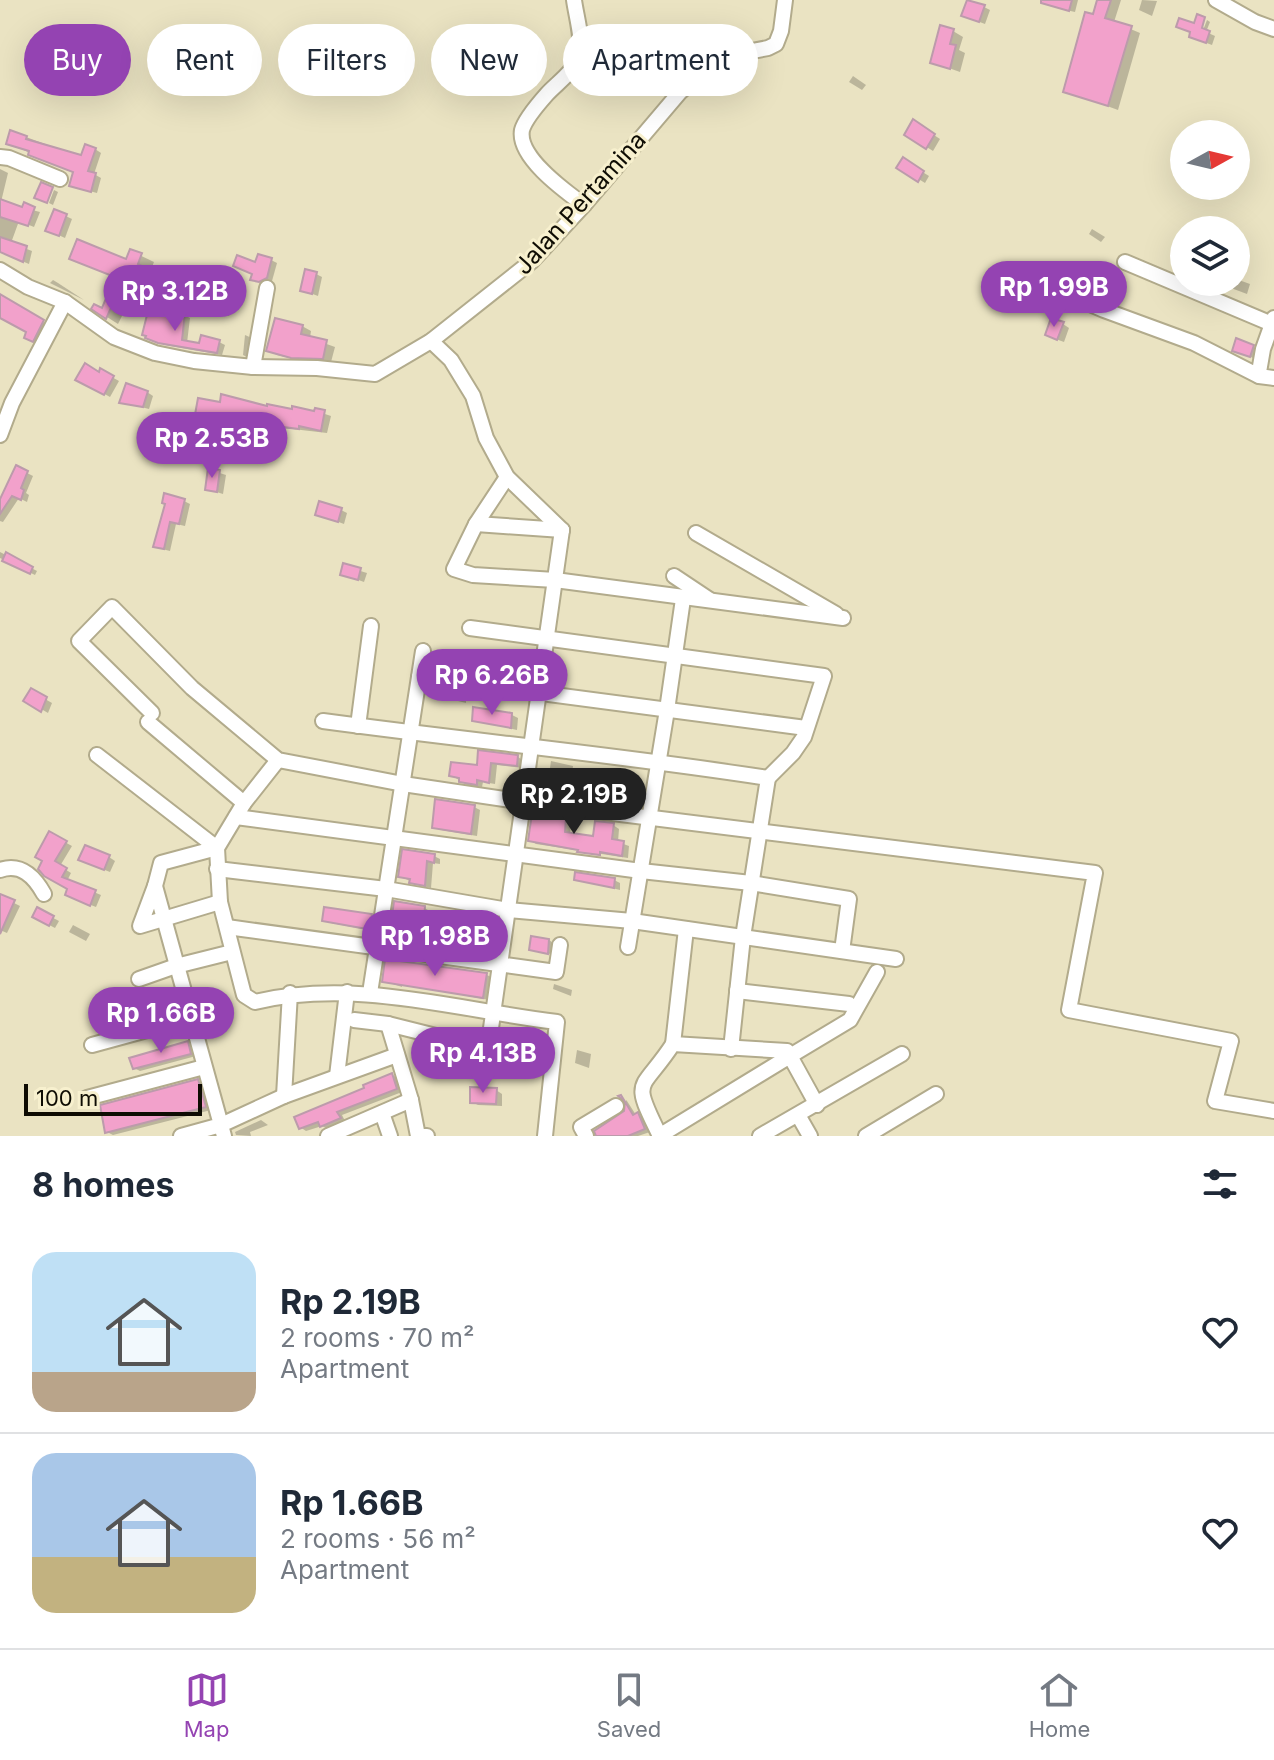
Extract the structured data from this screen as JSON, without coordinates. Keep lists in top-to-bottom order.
{
  "streets": {
    "street": ["Jalan Pertamina"]
  },
  "scale_bar": "100 m",
  "north": "right",
  "page": {
    "chip": [
      "Buy",
      "Rent",
      "Filters",
      "New",
      "Apartment"
    ],
    "price": [
      "Rp 1.99B",
      "Rp 3.12B",
      "Rp 2.53B",
      "Rp 6.26B",
      "Rp 2.19B",
      "Rp 1.98B",
      "Rp 1.66B",
      "Rp 4.13B"
    ],
    "scale": "100 m",
    "heading": "8 homes",
    "list": [
      {
        "name": "Rp 2.19B",
        "note": "2 rooms · 70 m² · Apartment"
      },
      {
        "name": "Rp 1.66B",
        "note": "2 rooms · 56 m² · Apartment"
      }
    ],
    "tabs": ["Map", "Saved", "Home"]
  }
}
